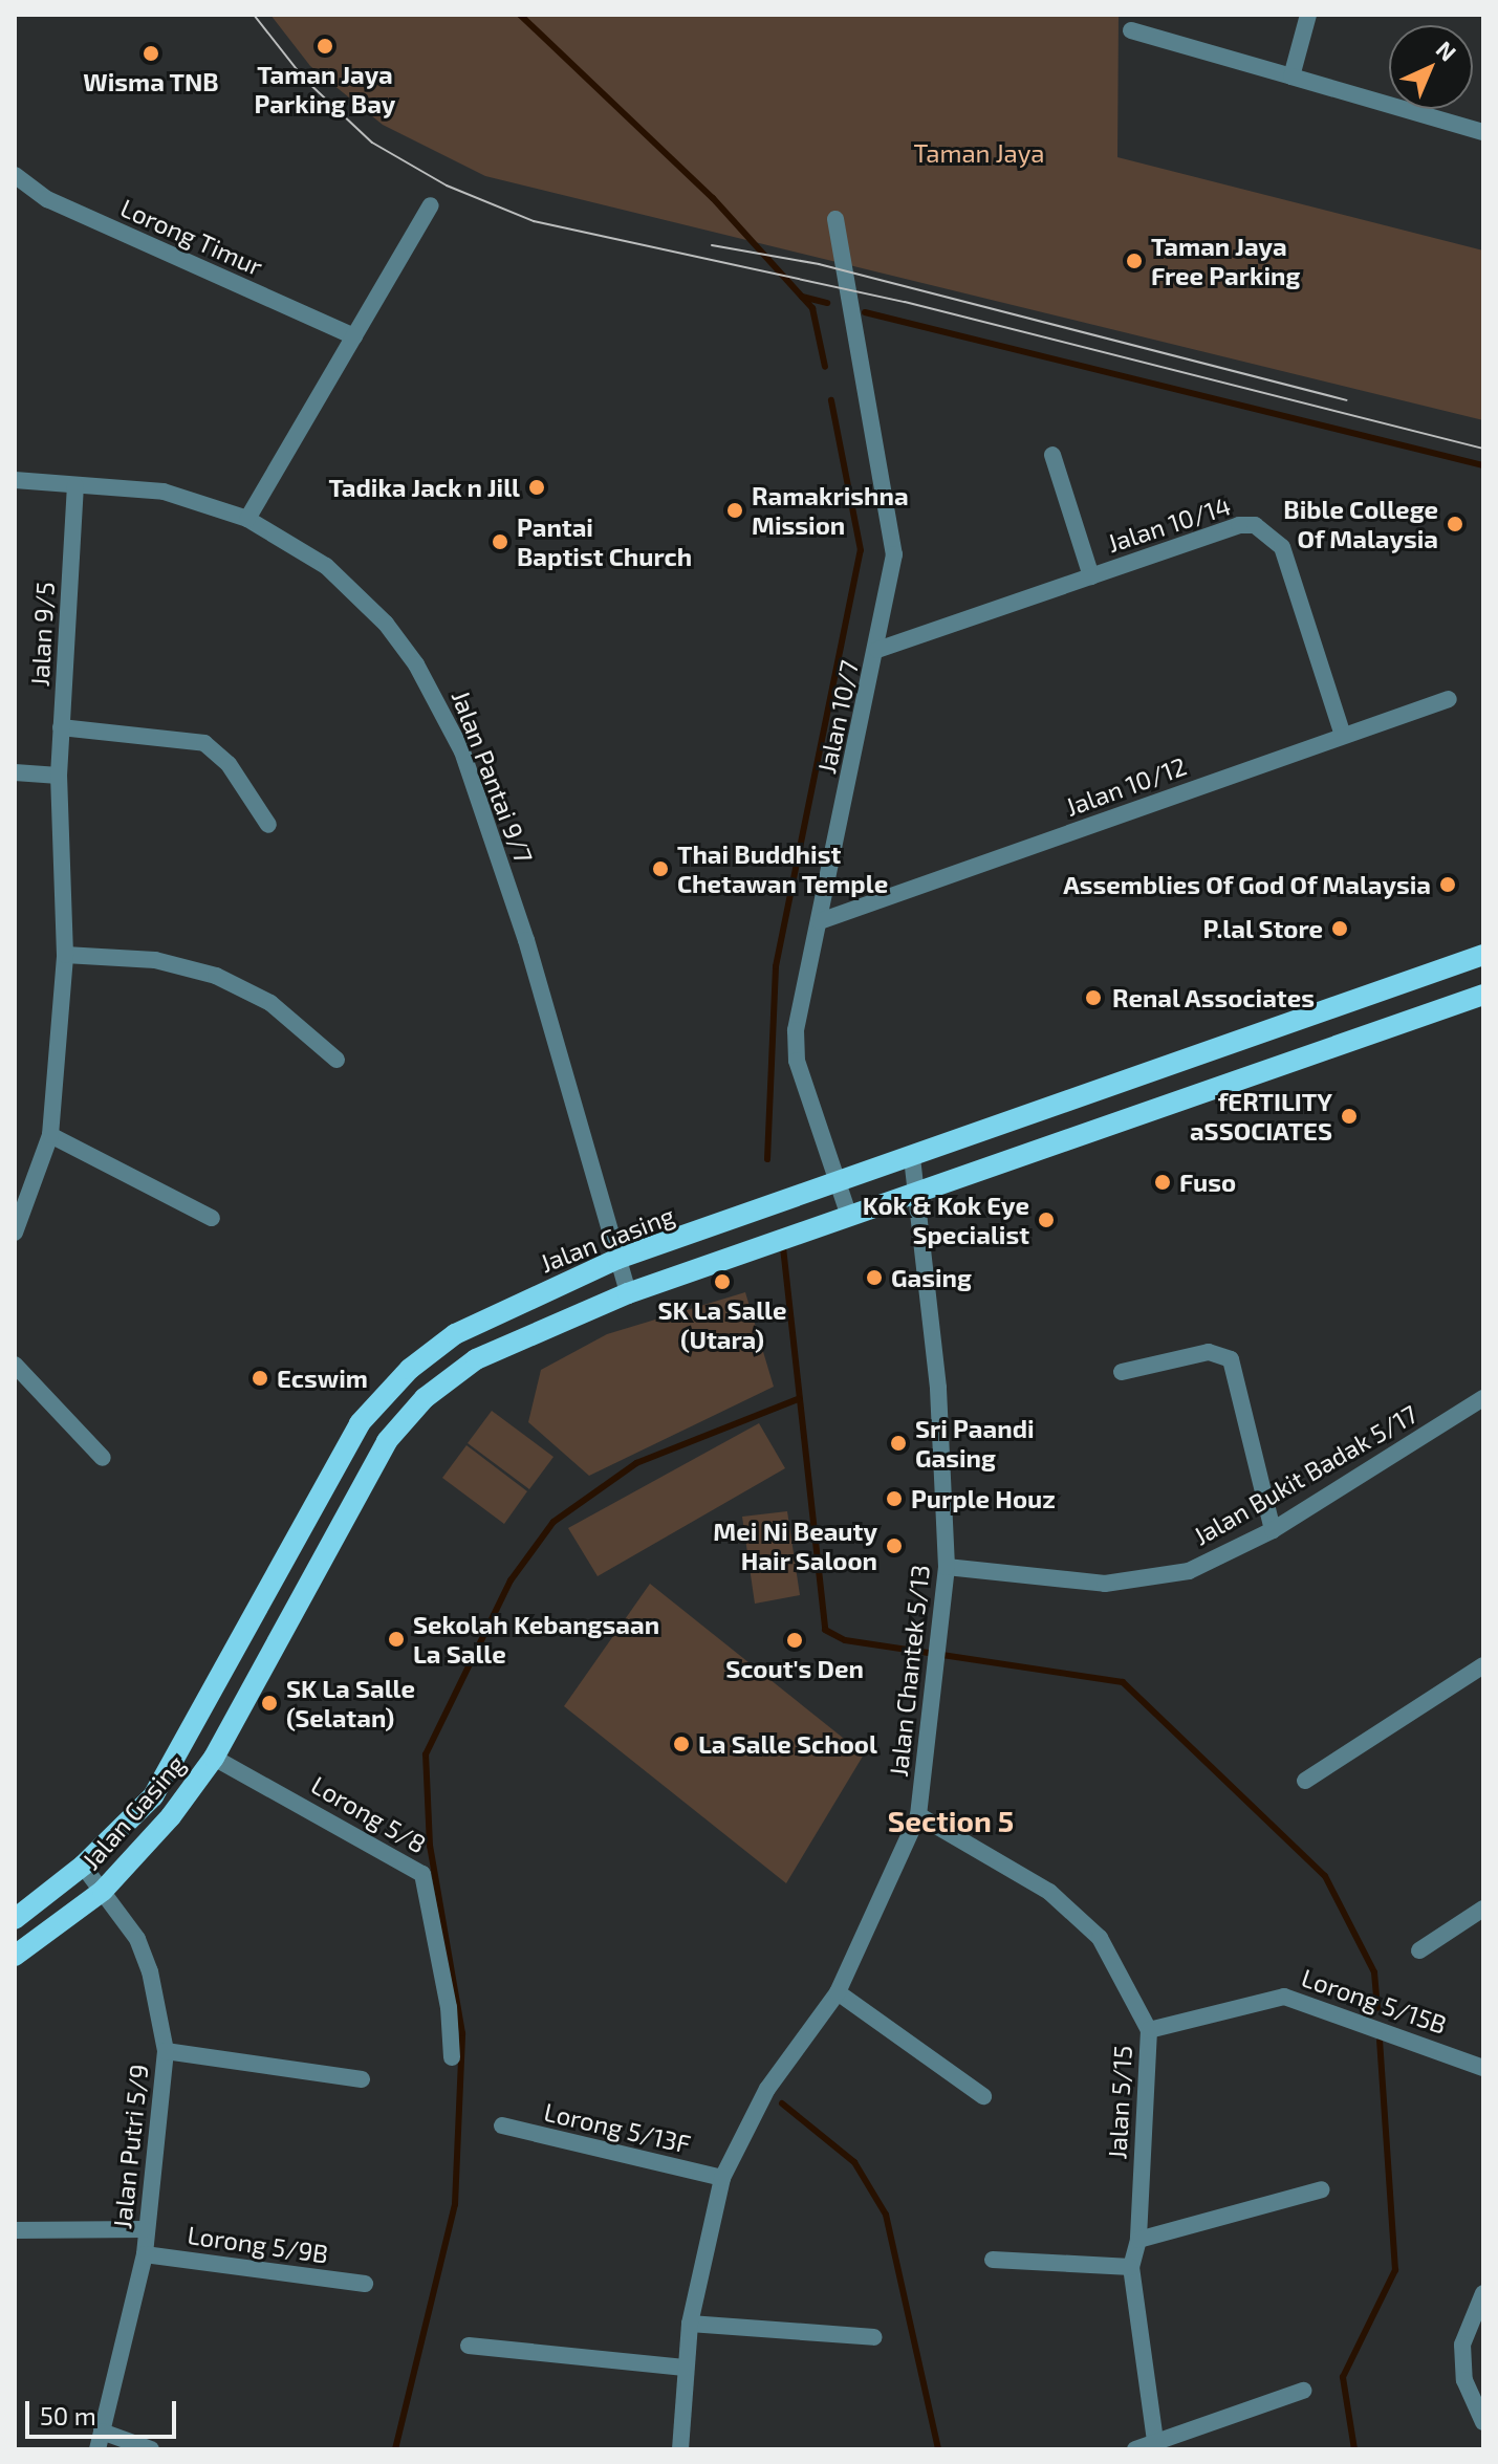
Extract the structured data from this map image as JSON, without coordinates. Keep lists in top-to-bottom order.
{
  "streets": {
    "main road": ["Jalan Gasing"],
    "street": [
      "Lorong Timur",
      "Jalan 10/14",
      "Jalan 9/5",
      "Jalan 10/7",
      "Jalan Pantai 9/7",
      "Jalan 10/12",
      "Jalan Bukit Badak 5/17",
      "Jalan Chantek 5/13",
      "Lorong 5/8",
      "Lorong 5/15B",
      "Jalan 5/15",
      "Lorong 5/13F",
      "Jalan Putri 5/9",
      "Lorong 5/9B"
    ]
  },
  "crossings": [
    ["Jalan 10/14", "Jalan 10/7"],
    ["Jalan 10/14", "Jalan 10/12"],
    ["Jalan 9/5", "Jalan Pantai 9/7"],
    ["Jalan 10/7", "Jalan 10/12"],
    ["Jalan 10/7", "Jalan Gasing"],
    ["Jalan Pantai 9/7", "Jalan Gasing"],
    ["Jalan Gasing", "Jalan Chantek 5/13"],
    ["Jalan Gasing", "Lorong 5/8"],
    ["Jalan Gasing", "Jalan Putri 5/9"],
    ["Jalan Bukit Badak 5/17", "Jalan Chantek 5/13"],
    ["Jalan Chantek 5/13", "Jalan 5/15"],
    ["Jalan Chantek 5/13", "Lorong 5/13F"],
    ["Lorong 5/15B", "Jalan 5/15"],
    ["Jalan Putri 5/9", "Lorong 5/9B"]
  ],
  "districts": ["Section 5"],
  "parks": ["Taman Jaya"],
  "places": [
    "Taman Jaya Parking Bay",
    "Wisma TNB",
    "Taman Jaya Free Parking",
    "Tadika Jack n Jill",
    "Ramakrishna Mission",
    "Bible College Of Malaysia",
    "Pantai Baptist Church",
    "Thai Buddhist Chetawan Temple",
    "Assemblies Of God Of Malaysia",
    "P.lal Store",
    "Renal Associates",
    "fERTILITY aSSOCIATES",
    "Fuso",
    "Kok & Kok Eye Specialist",
    "Gasing",
    "SK La Salle (Utara)",
    "Ecswim",
    "Sri Paandi Gasing",
    "Purple Houz",
    "Mei Ni Beauty Hair Saloon",
    "Sekolah Kebangsaan La Salle",
    "Scout's Den",
    "SK La Salle (Selatan)",
    "La Salle School"
  ],
  "scale_bar": "50 m",
  "north": "top right"
}
